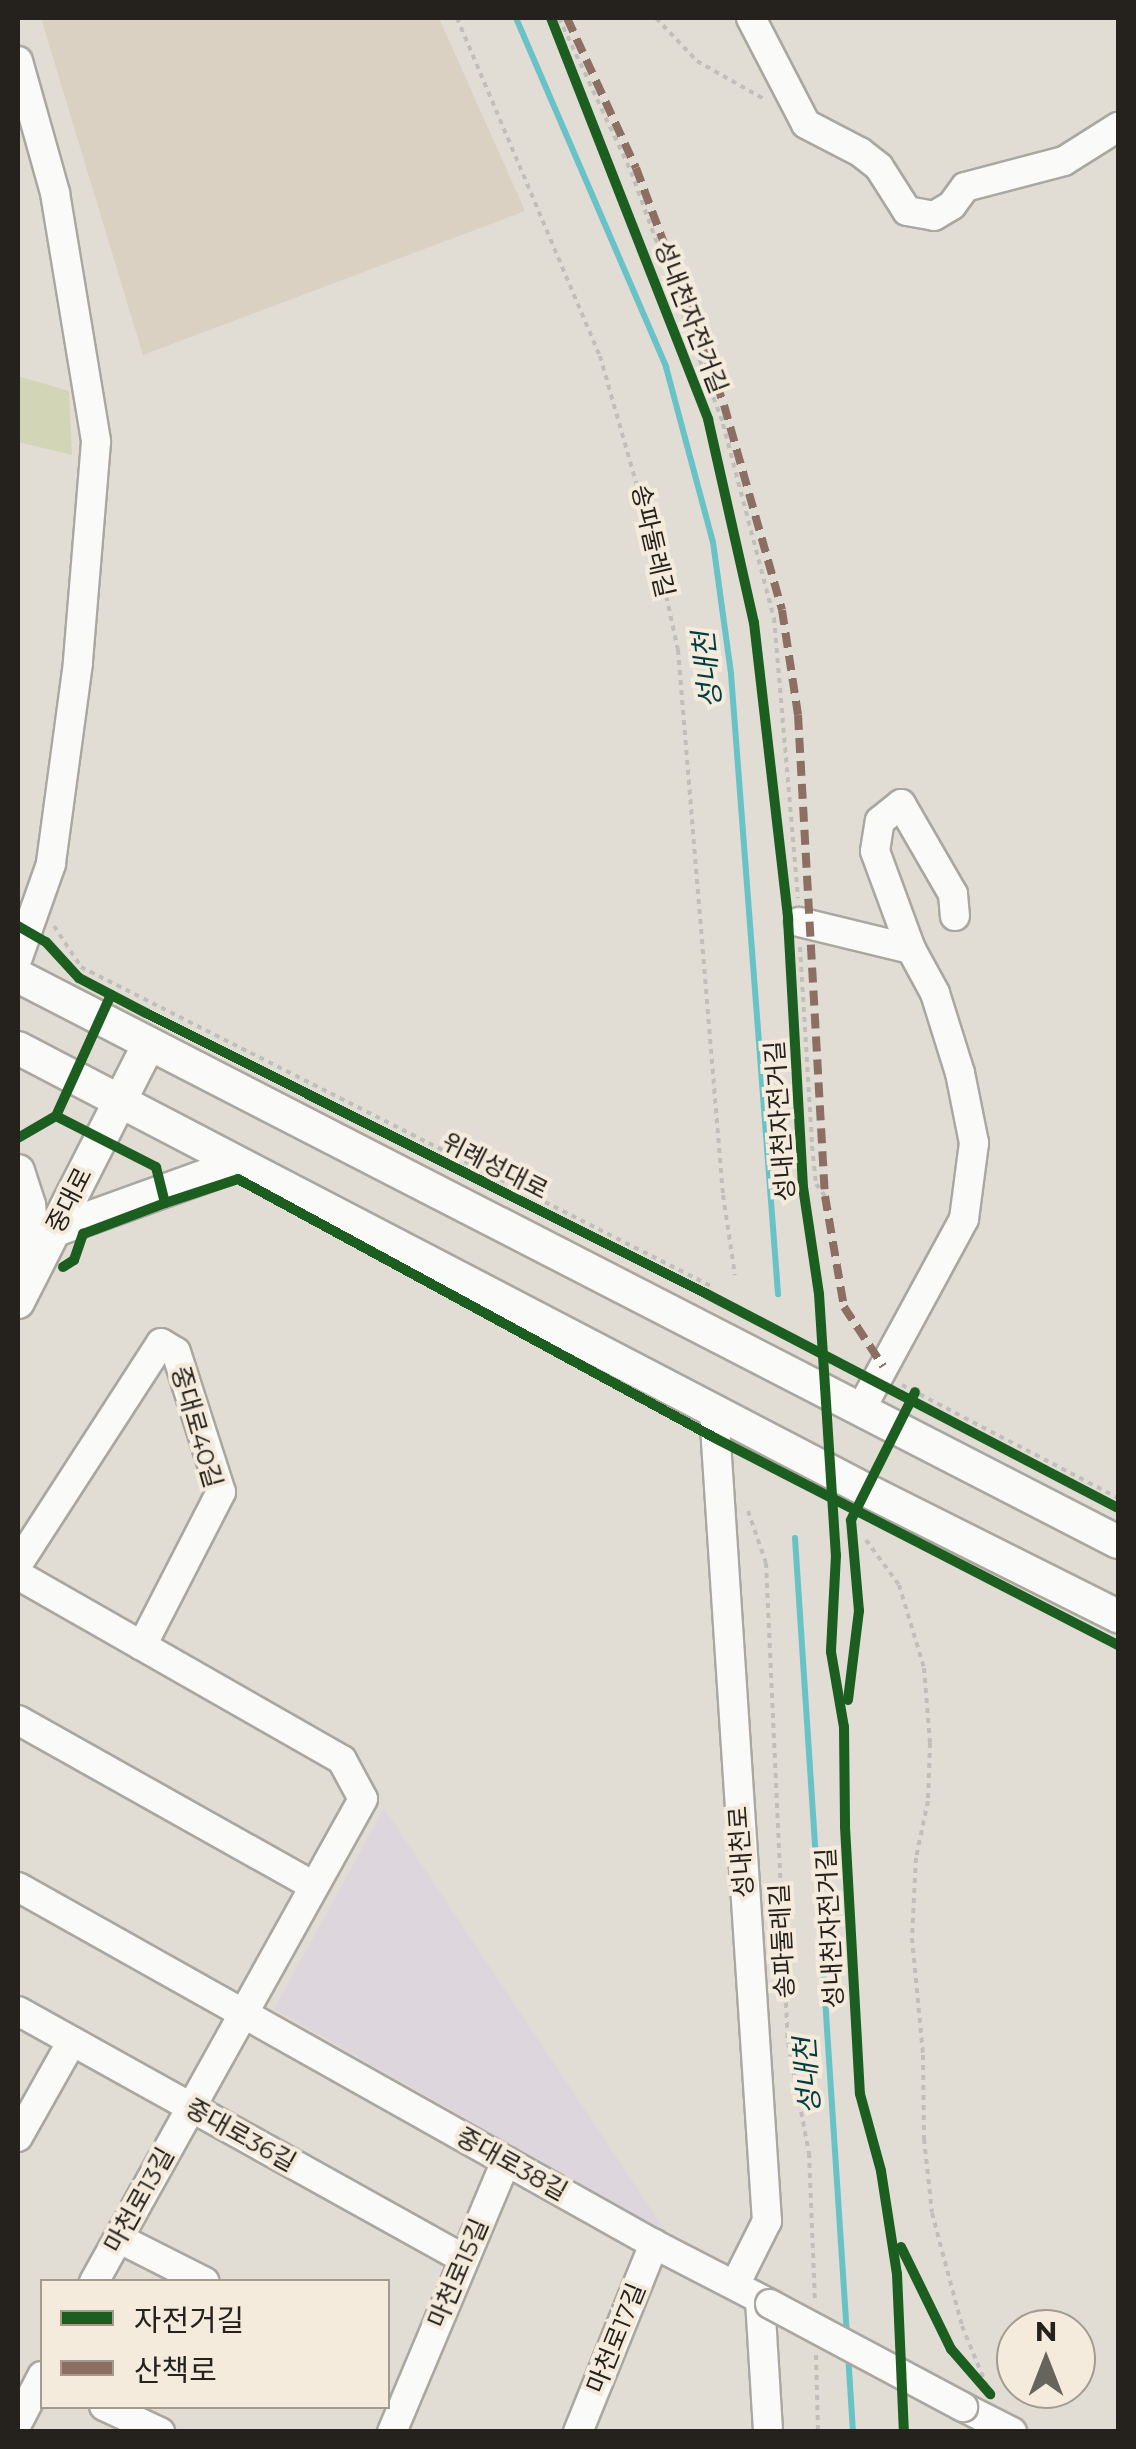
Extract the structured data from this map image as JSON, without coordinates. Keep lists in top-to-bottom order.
{
  "streets": {
    "main road": ["위례성대로", "중대로"],
    "street": [
      "중대로40길",
      "성내천로",
      "중대로36길",
      "중대로38길",
      "마천로13길",
      "마천로15길",
      "마천로17길"
    ],
    "path": ["송파둘레길"],
    "cycle path": ["성내천자전거길"]
  },
  "crossings": [
    ["위례성대로", "중대로"],
    ["중대로40길", "중대로38길"],
    ["중대로40길", "마천로13길"],
    ["성내천로", "중대로38길"],
    ["중대로36길", "마천로13길"],
    ["중대로36길", "마천로15길"],
    ["중대로38길", "마천로13길"],
    ["중대로38길", "마천로15길"],
    ["중대로38길", "마천로17길"]
  ],
  "water": ["성내천"],
  "legend": ["자전거길", "산책로"],
  "north": "top"
}
